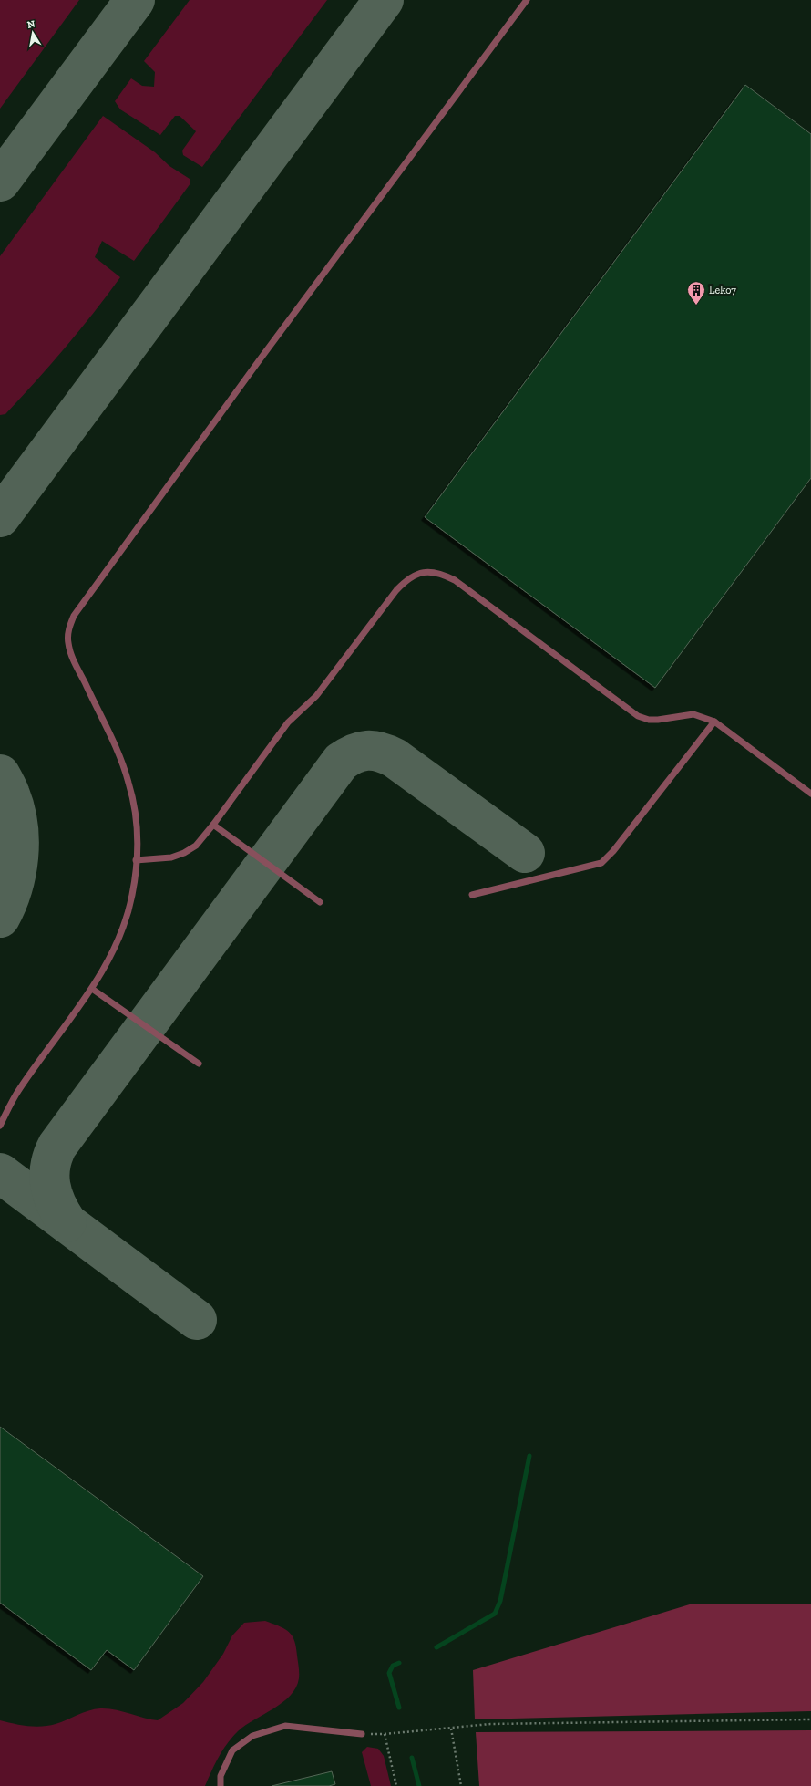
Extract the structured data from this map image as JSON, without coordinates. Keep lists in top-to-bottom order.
{
  "places": {
    "building": ["Leko7"]
  },
  "north": "top"
}
